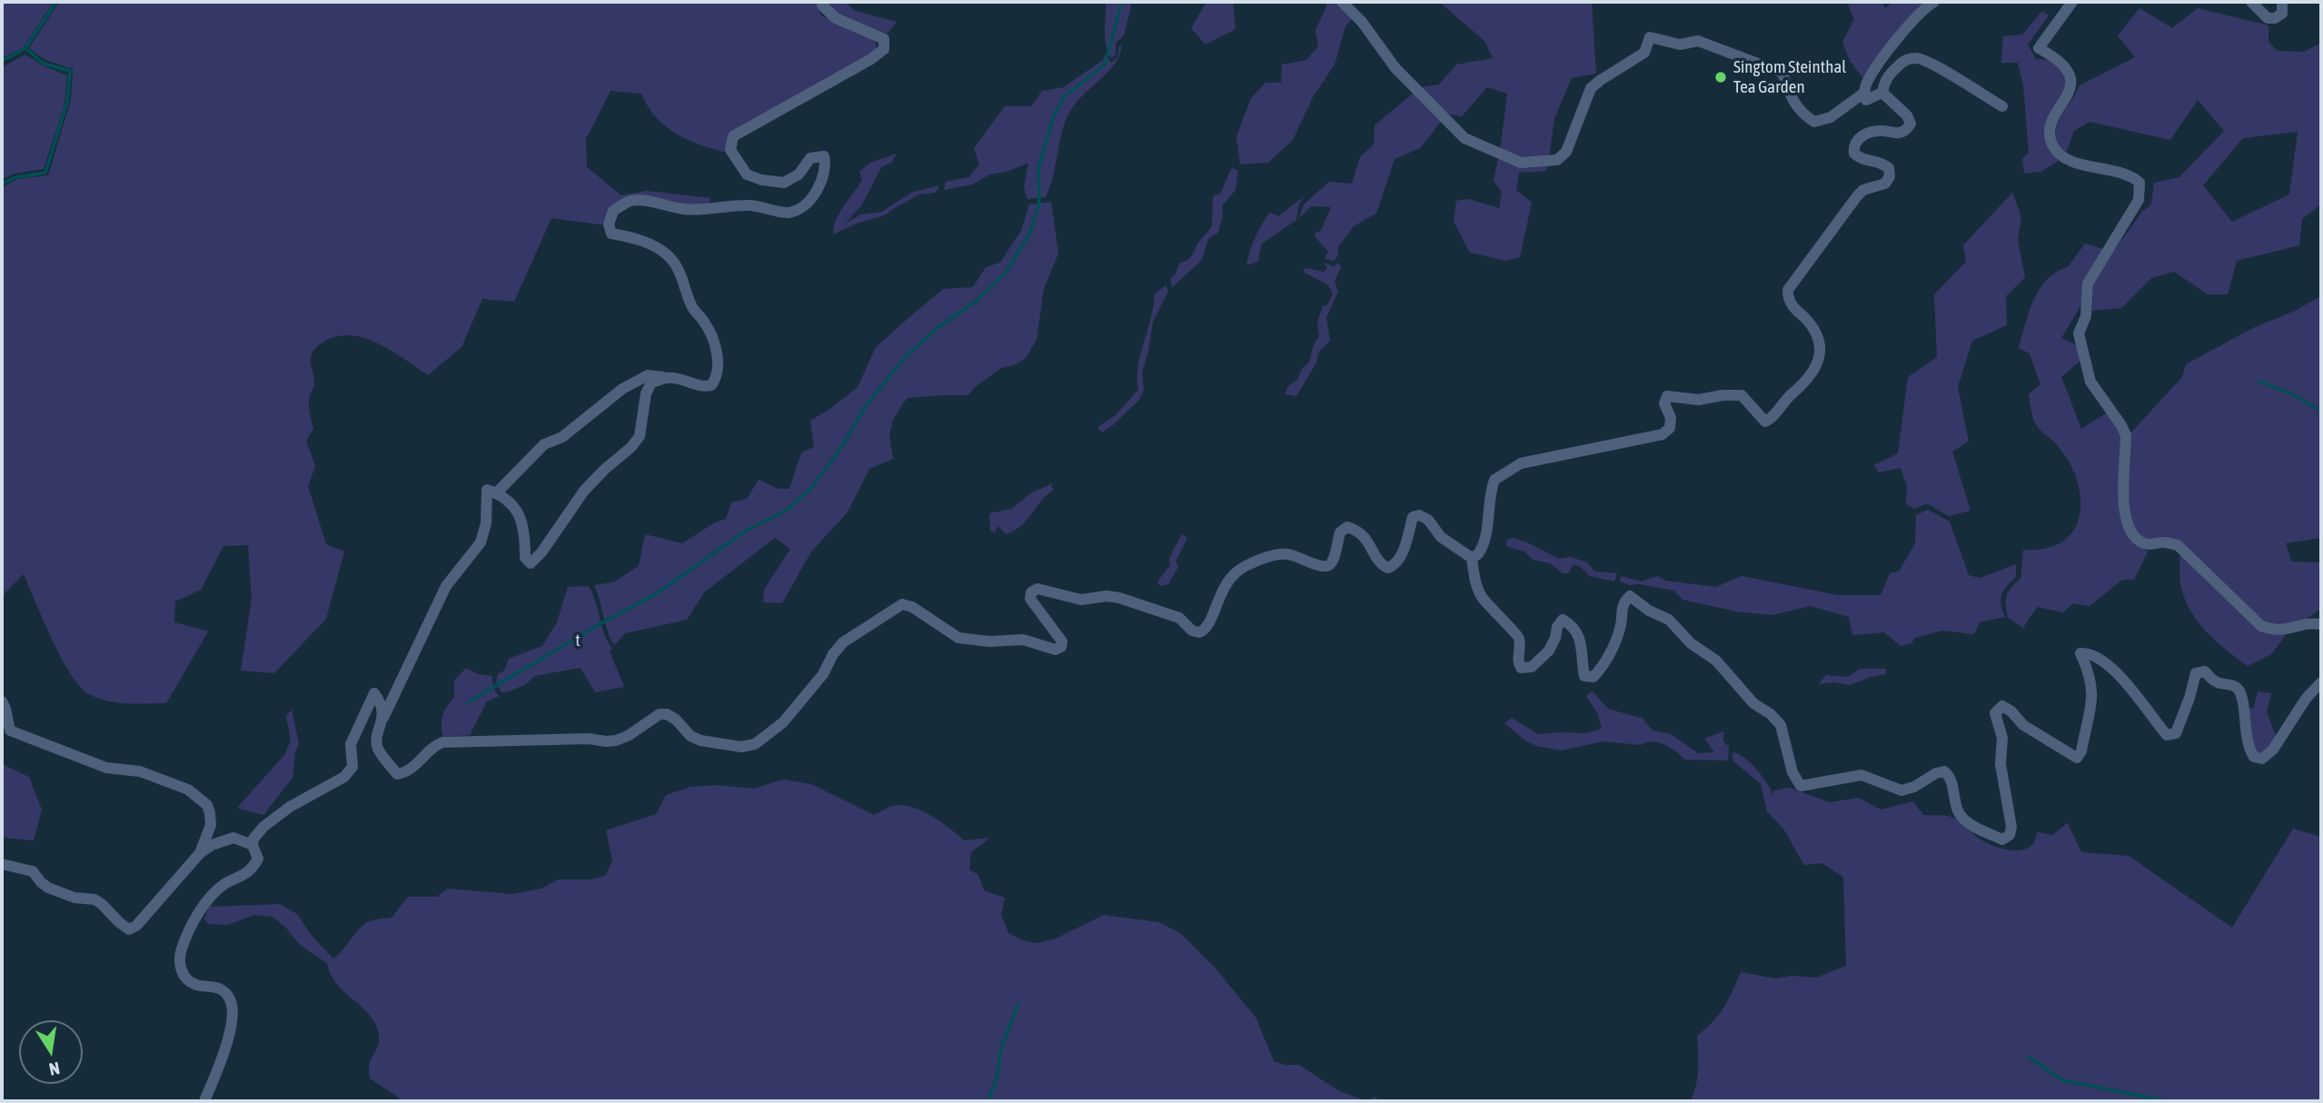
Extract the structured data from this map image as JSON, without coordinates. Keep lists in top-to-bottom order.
{
  "parks": ["t"],
  "places": ["Singtom Steinthal Tea Garden"],
  "north": "bottom"
}
